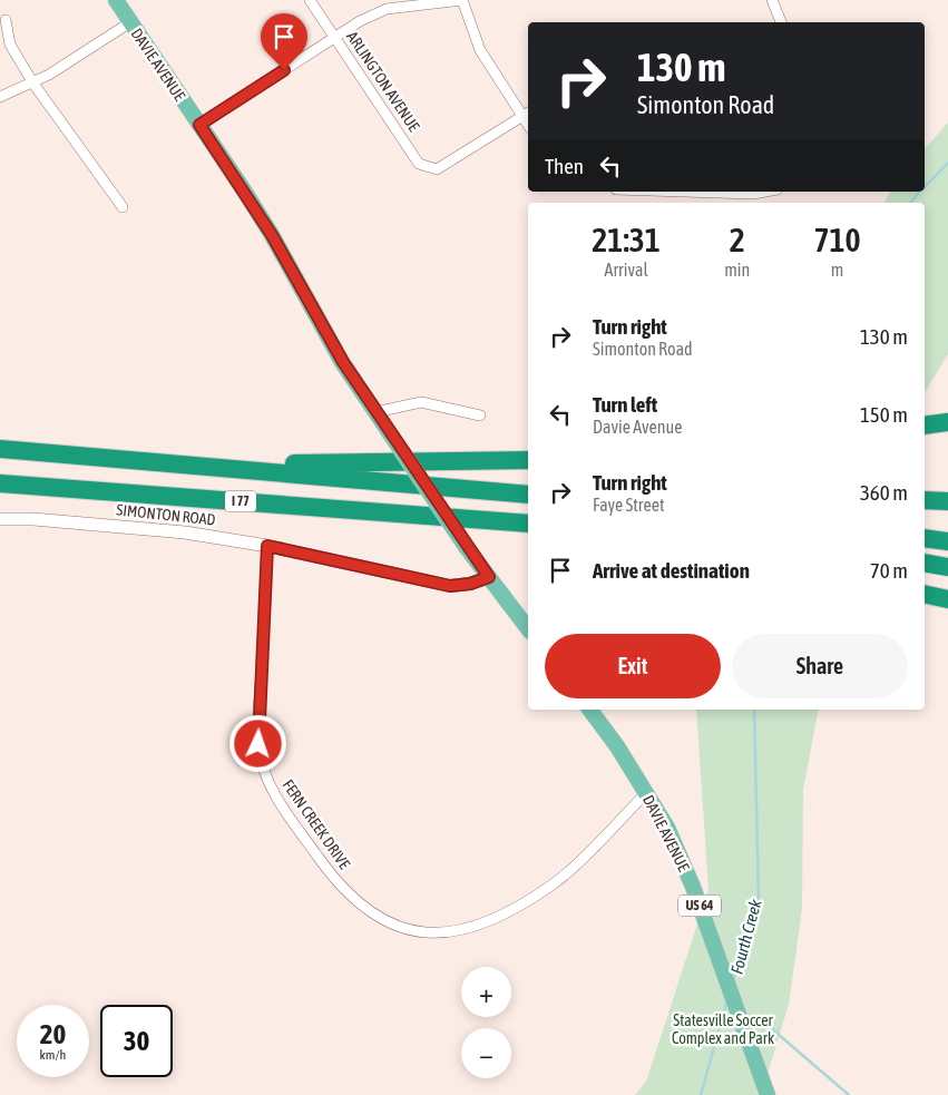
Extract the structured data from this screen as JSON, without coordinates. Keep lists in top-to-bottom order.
{
  "streets": {
    "highway": ["I 77"],
    "main road": ["DAVIE AVENUE", "US 64"],
    "street": ["ARLINGTON AVENUE", "SIMONTON ROAD", "FERN CREEK DRIVE"]
  },
  "crossings": [
    ["DAVIE AVENUE", "SIMONTON ROAD"],
    ["DAVIE AVENUE", "FERN CREEK DRIVE"],
    ["SIMONTON ROAD", "FERN CREEK DRIVE"]
  ],
  "water": ["Fourth Creek"],
  "parks": ["Statesville Soccer Complex and Park"],
  "page": {
    "turn": ["130 m", "Simonton Road"],
    "then": "Then",
    "eta": [
      "21:31",
      "Arrival",
      "2",
      "min",
      "710",
      "m"
    ],
    "list": [
      {
        "name": "Turn right",
        "note": "Simonton Road",
        "value": "130 m"
      },
      {
        "name": "Turn left",
        "note": "Davie Avenue",
        "value": "150 m"
      },
      {
        "name": "Turn right",
        "note": "Faye Street",
        "value": "360 m"
      },
      {
        "name": "Arrive at destination",
        "value": "70 m"
      }
    ],
    "buttons": ["Exit", "Share"],
    "map_buttons": ["+", "−"],
    "speed": "20 km/h",
    "limit": "30"
  }
}
